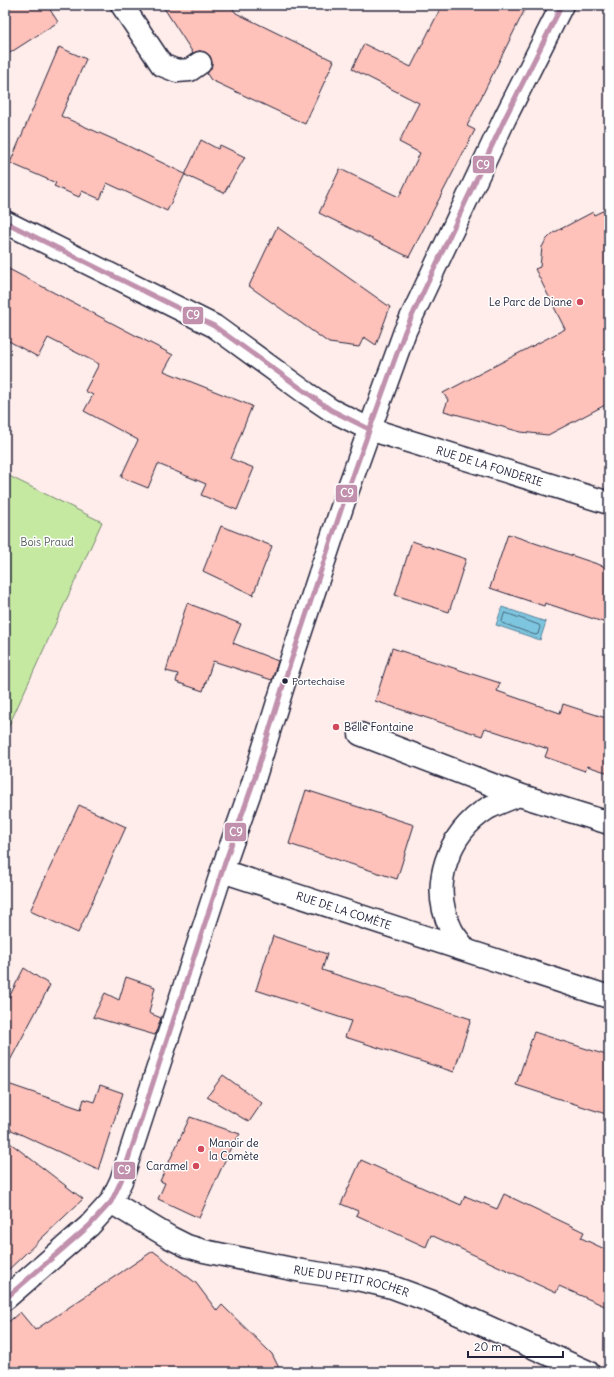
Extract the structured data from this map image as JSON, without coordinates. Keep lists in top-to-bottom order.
{
  "streets": {
    "street": ["RUE DE LA FONDERIE", "RUE DE LA COMÈTE", "RUE DU PETIT ROCHER"]
  },
  "parks": ["Bois Praud"],
  "places": [
    "Le Parc de Diane",
    "Portechaise",
    "Belle Fontaine",
    "Manoir de la Comète",
    "Caramel"
  ],
  "lines": ["transit line C9"],
  "scale_bar": "20 m"
}
